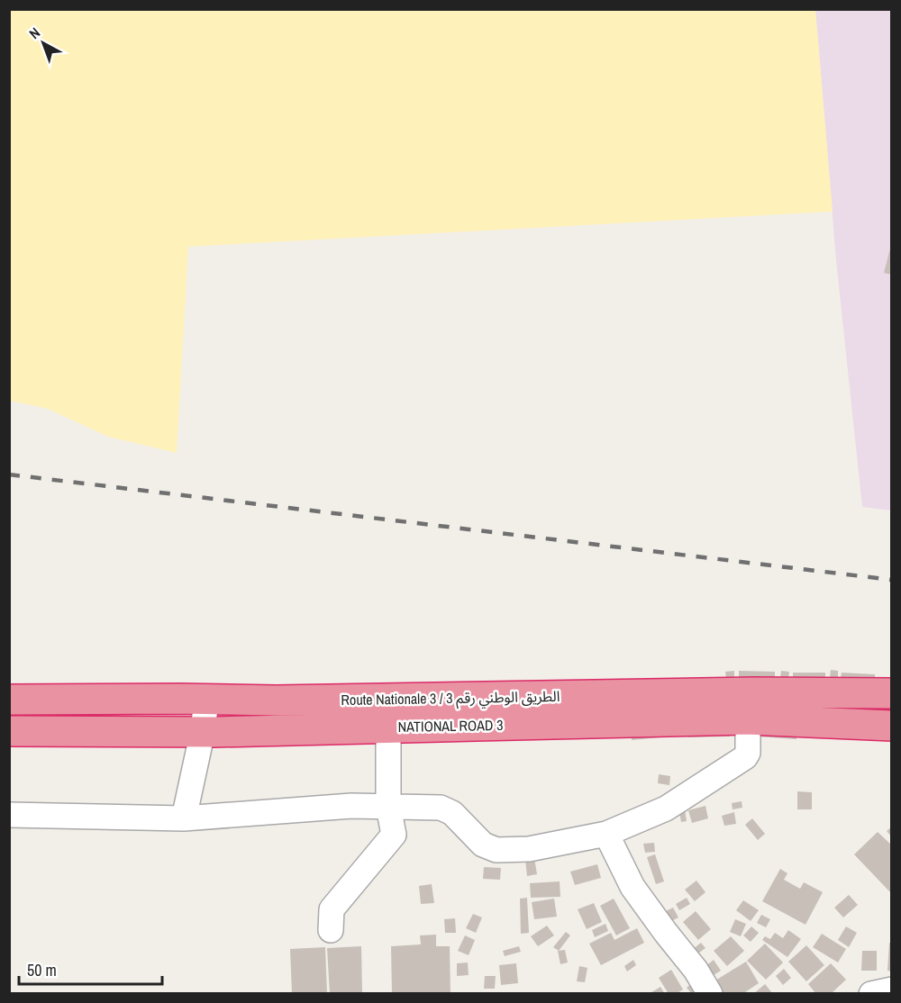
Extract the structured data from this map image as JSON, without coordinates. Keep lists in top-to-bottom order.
{
  "streets": {
    "highway": ["Route Nationale 3 / الطريق الوطني رقم 3", "NATIONAL ROAD 3"]
  },
  "scale_bar": "50 m",
  "north": "top left"
}
